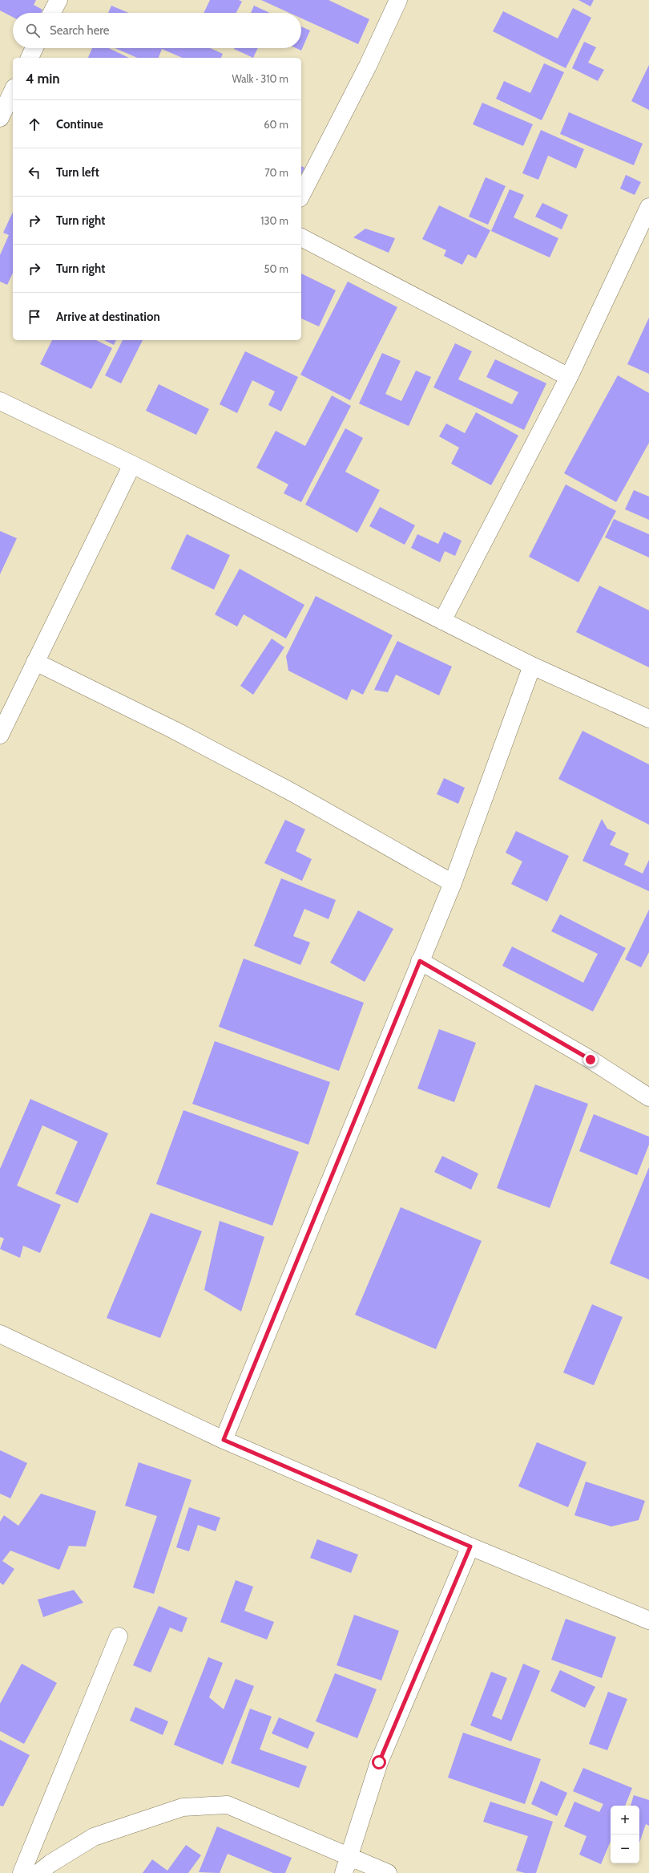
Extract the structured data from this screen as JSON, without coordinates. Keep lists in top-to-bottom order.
{
  "page": {
    "search": "Search here",
    "heading": ["4 min", "Walk · 310 m"],
    "list": [
      ["Continue", "60 m"],
      ["Turn left", "70 m"],
      ["Turn right", "130 m"],
      ["Turn right", "50 m"],
      "Arrive at destination"
    ],
    "map_buttons": ["+", "−"]
  }
}
